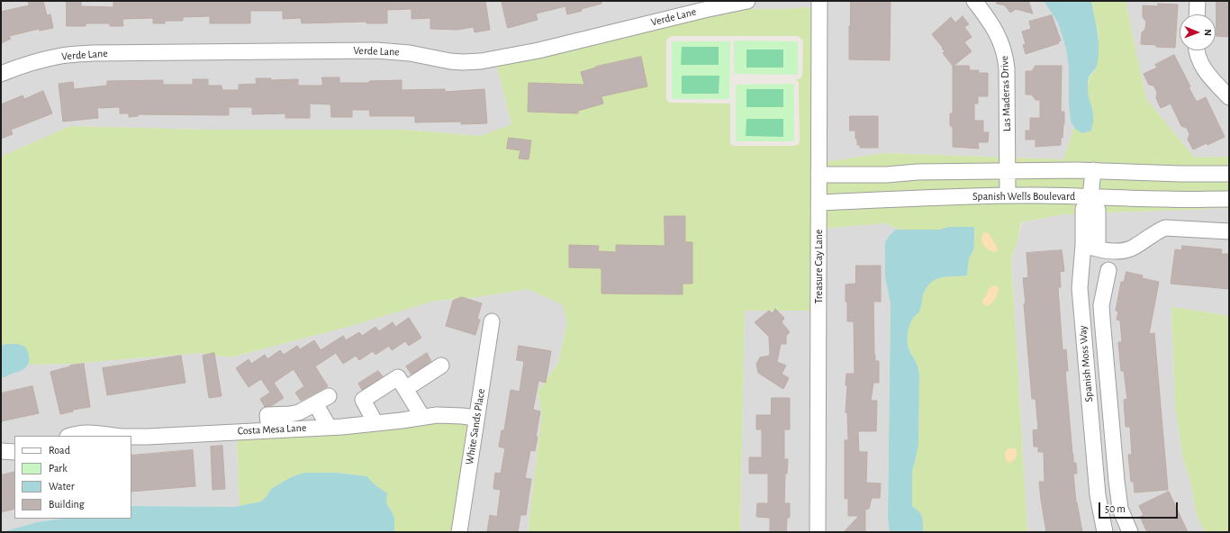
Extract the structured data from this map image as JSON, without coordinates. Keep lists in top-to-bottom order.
{
  "streets": {
    "street": [
      "Verde Lane",
      "Las Maderas Drive",
      "Spanish Wells Boulevard",
      "Treasure Cay Lane",
      "Spanish Moss Way",
      "White Sands Place",
      "Costa Mesa Lane"
    ]
  },
  "crossings": [
    ["Las Maderas Drive", "Spanish Wells Boulevard"],
    ["Spanish Wells Boulevard", "Treasure Cay Lane"],
    ["Spanish Wells Boulevard", "Spanish Moss Way"],
    ["White Sands Place", "Costa Mesa Lane"]
  ],
  "legend": [
    "Road",
    "Park",
    "Water",
    "Building"
  ],
  "scale_bar": "50 m",
  "north": "right"
}
